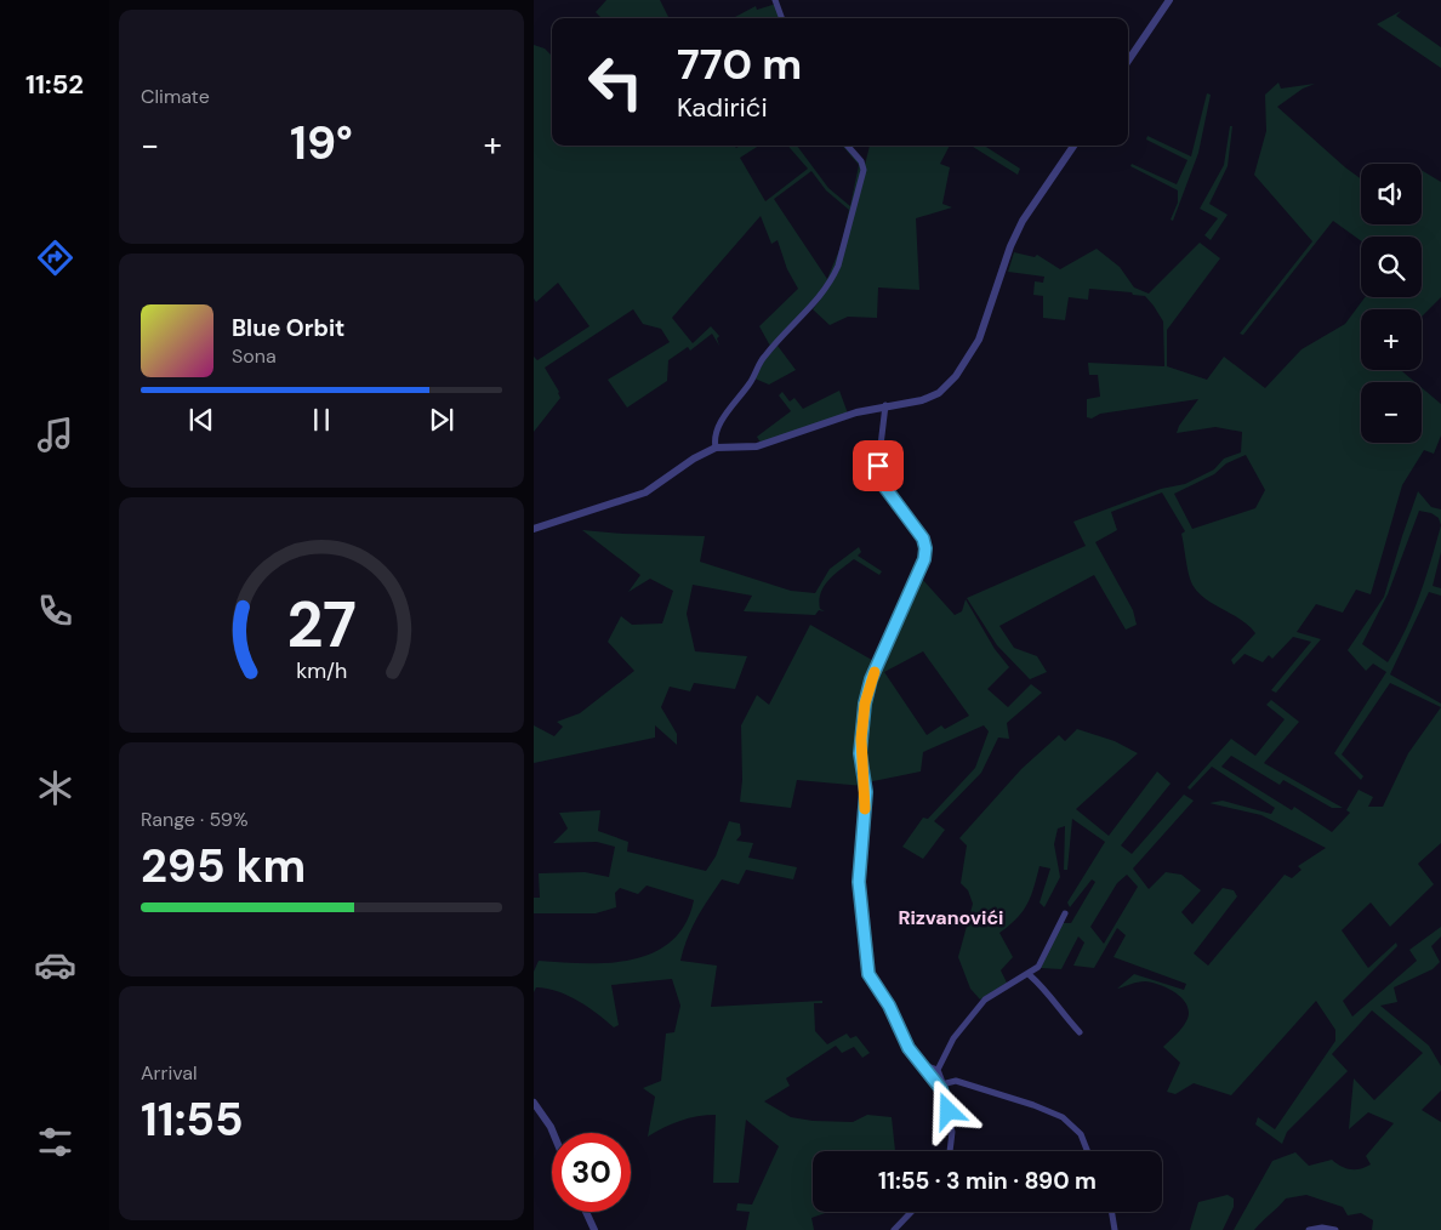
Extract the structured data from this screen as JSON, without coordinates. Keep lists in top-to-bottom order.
{
  "districts": ["Rizvanovići"],
  "page": {
    "tabs": "11:52",
    "tile": [
      "Climate",
      ["Range · 59%", "295 km"],
      ["Arrival", "11:55"]
    ],
    "turn": ["770 m", "Kadirići"],
    "heat": ["−", "19°", "+"],
    "map_buttons": ["+", "−"],
    "song": ["Blue Orbit", "Sona"],
    "limit": "30",
    "trip": "11:55 · 3 min · 890 m",
    "gauge": ["27", "km/h"]
  }
}
